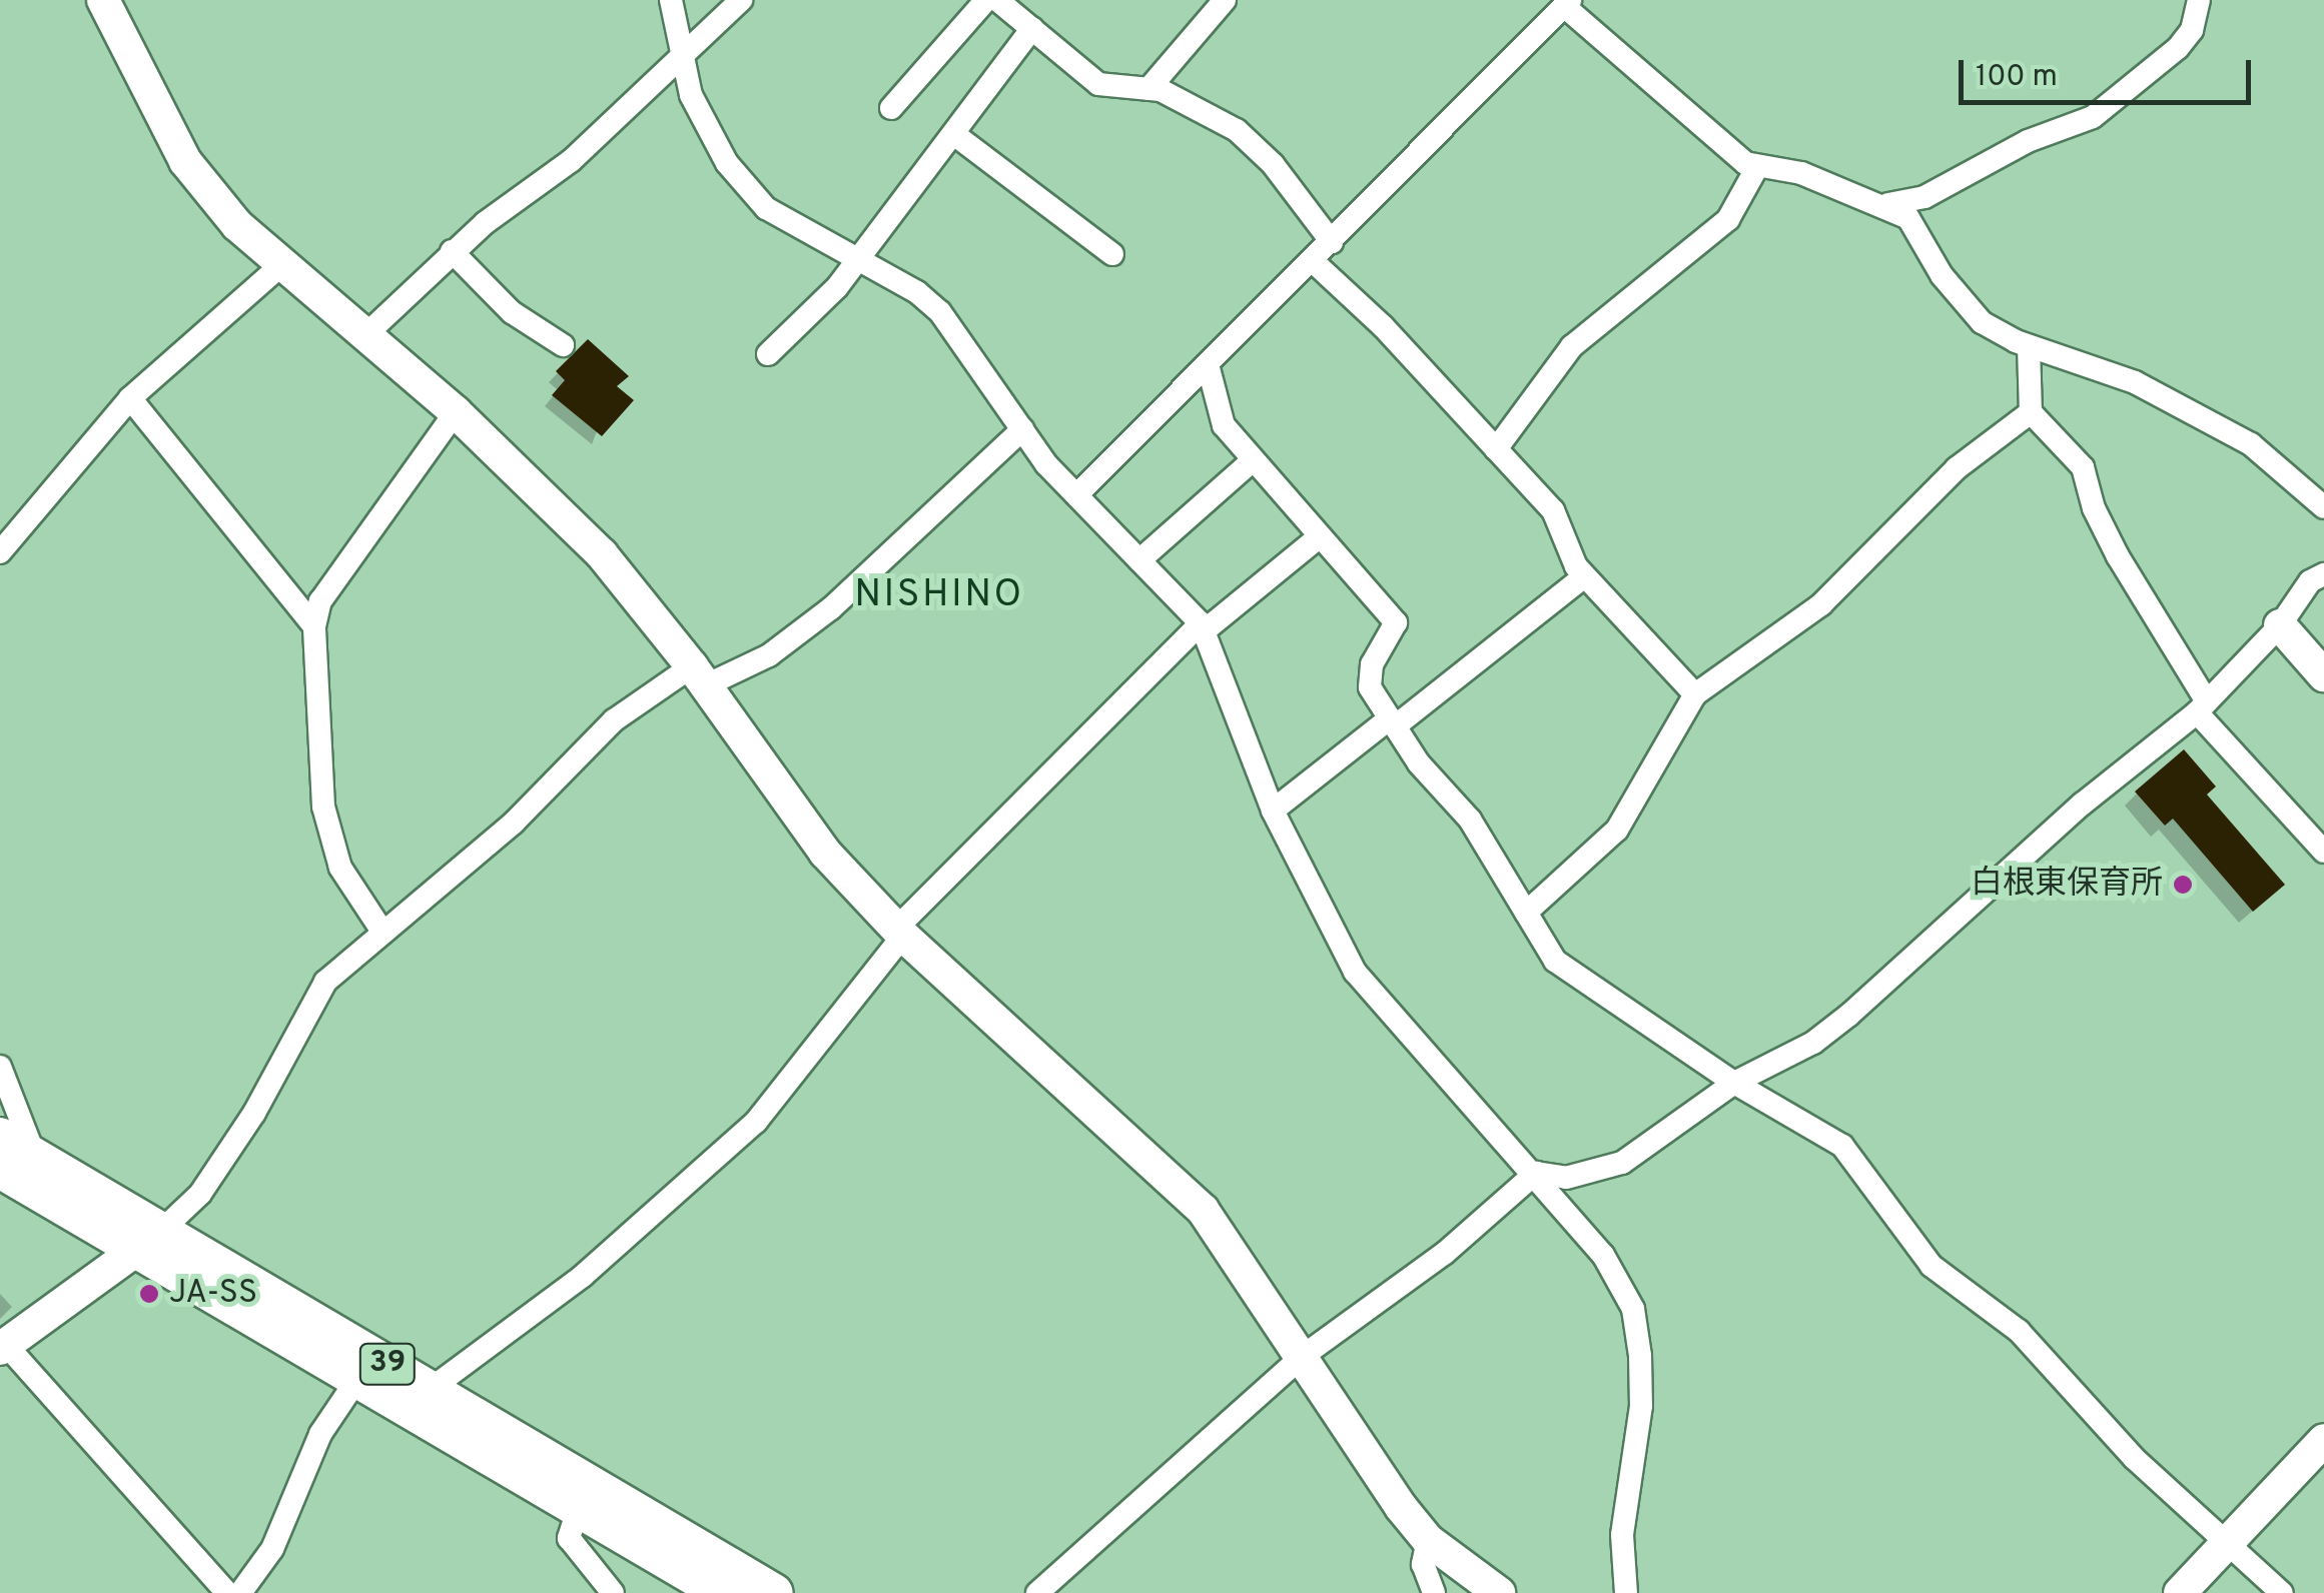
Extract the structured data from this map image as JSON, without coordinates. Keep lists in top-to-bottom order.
{
  "streets": {
    "main road": ["39"]
  },
  "districts": ["NISHINO"],
  "places": ["白根東保育所", "JA-SS"],
  "scale_bar": "100 m"
}
